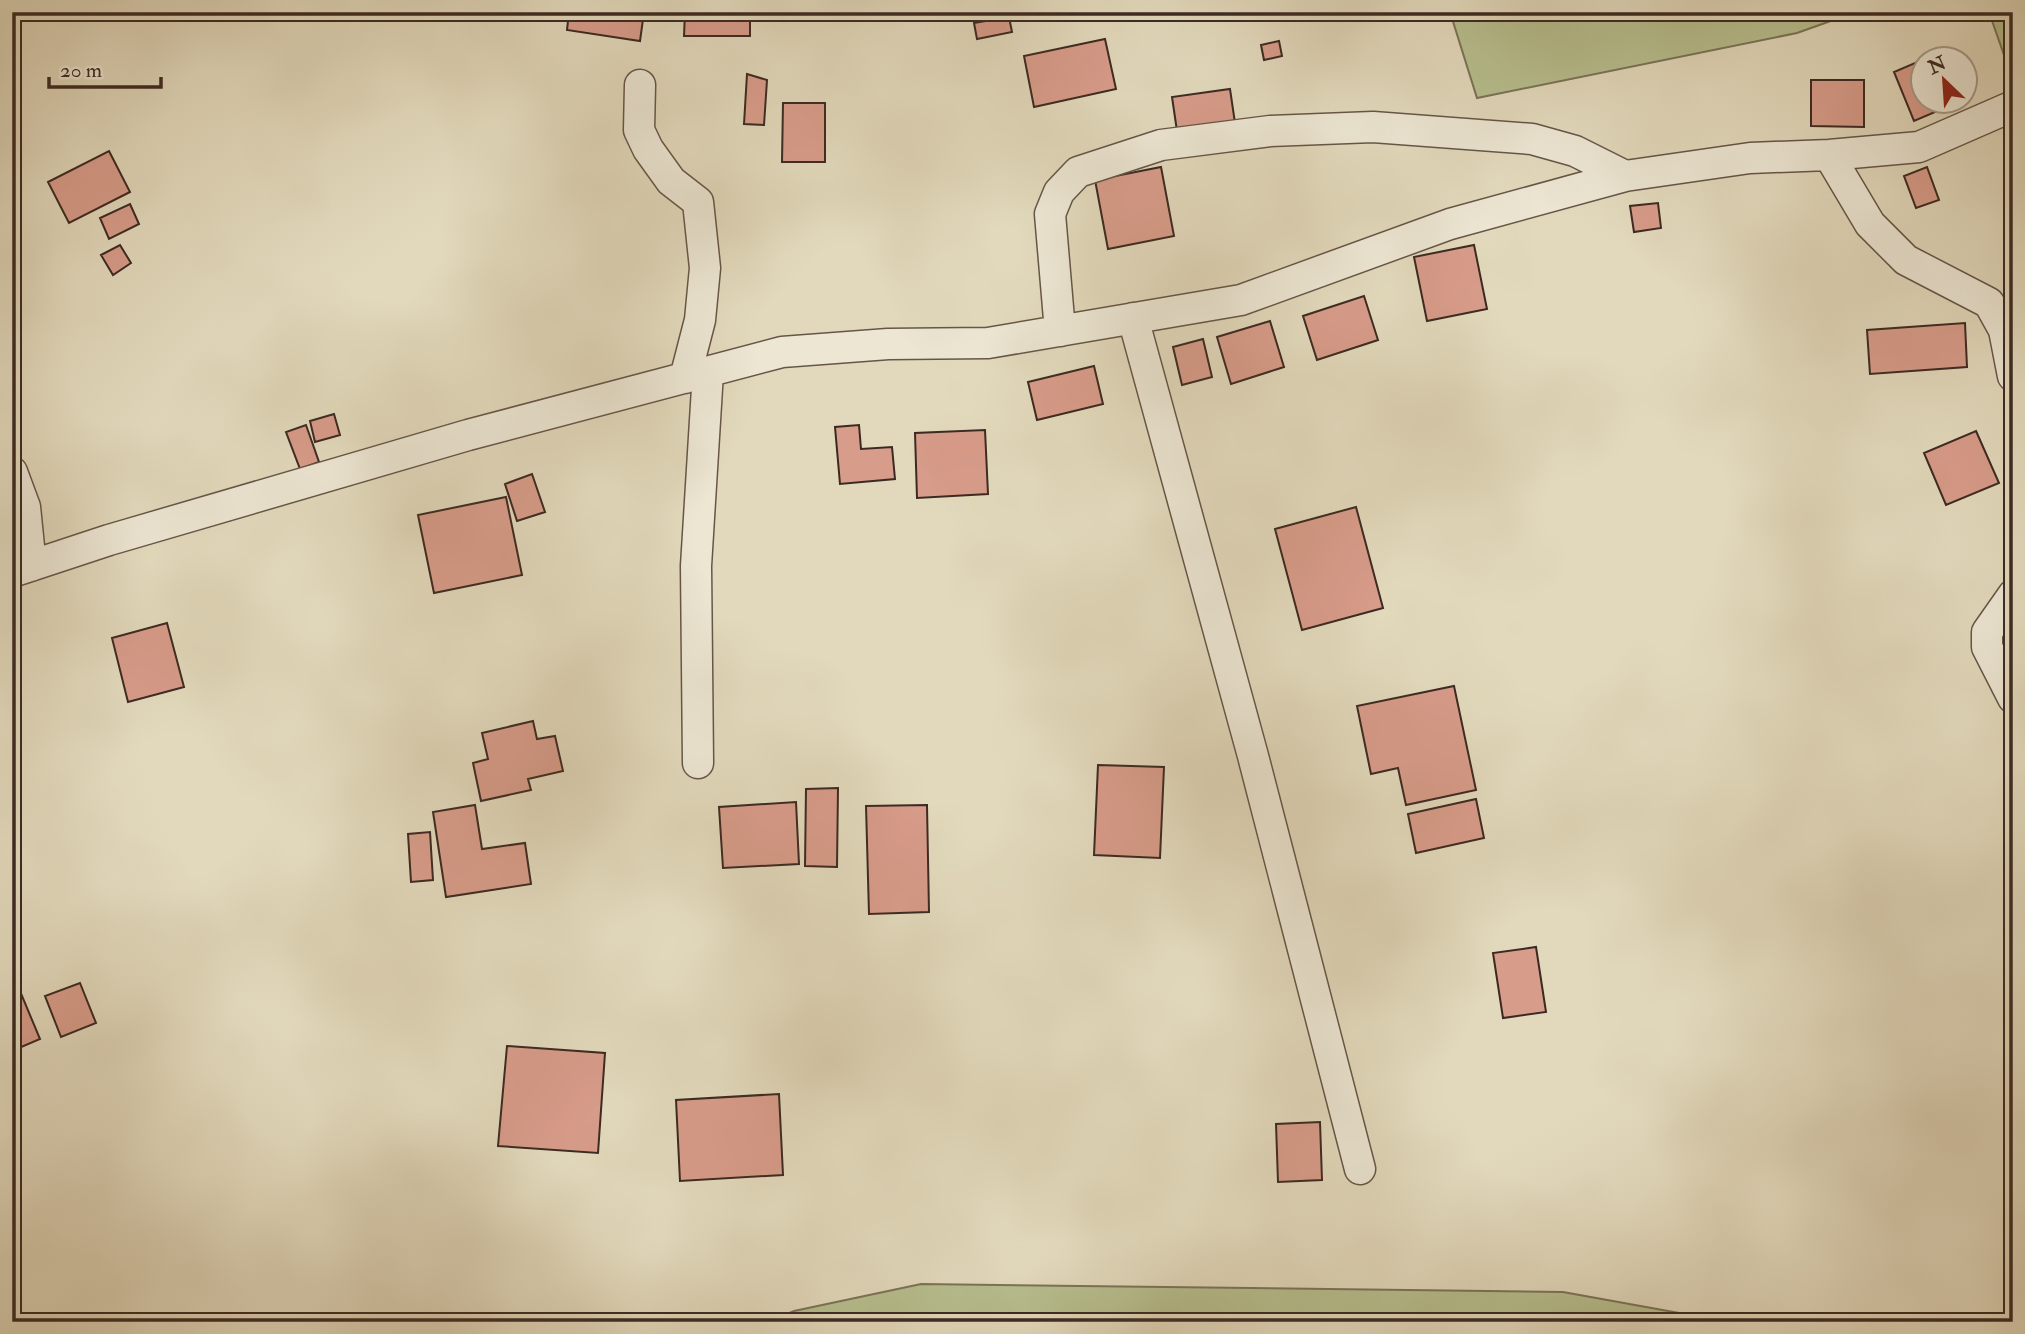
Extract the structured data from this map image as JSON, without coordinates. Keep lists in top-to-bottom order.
{
  "scale_bar": "20 m",
  "north": "top left"
}
